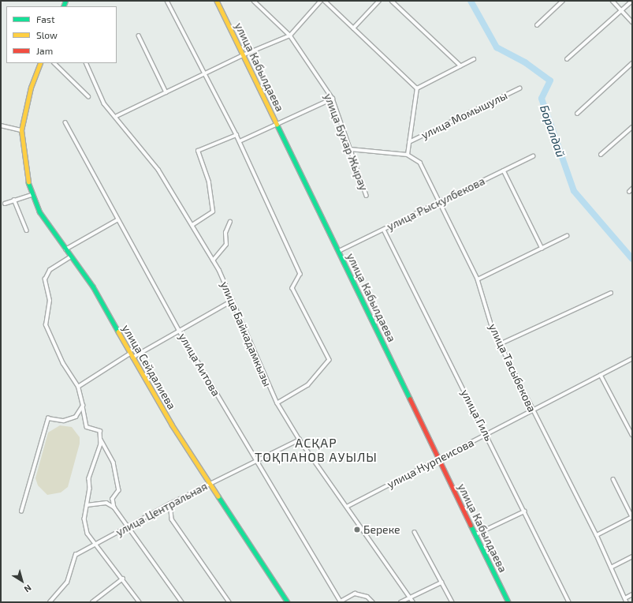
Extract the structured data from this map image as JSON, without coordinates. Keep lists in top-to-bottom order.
{
  "streets": {
    "street": [
      "улица Кабылдаева",
      "улица Момышулы",
      "улица Бухар Жырау",
      "улица Рыскулбекова",
      "улица Байкадамкызы",
      "улица Аитова",
      "улица Сейдалиева",
      "улица Тасыбекова",
      "улица Гиль",
      "улица Нурпеисова",
      "улица Центральная"
    ]
  },
  "crossings": [
    ["улица Кабылдаева", "улица Рыскулбекова"],
    ["улица Кабылдаева", "улица Нурпеисова"],
    ["улица Бухар Жырау", "улица Тасыбекова"],
    ["улица Рыскулбекова", "улица Тасыбекова"],
    ["улица Рыскулбекова", "улица Гиль"],
    ["улица Байкадамкызы", "улица Нурпеисова"],
    ["улица Байкадамкызы", "улица Центральная"],
    ["улица Аитова", "улица Центральная"],
    ["улица Сейдалиева", "улица Центральная"],
    ["улица Тасыбекова", "улица Нурпеисова"],
    ["улица Гиль", "улица Нурпеисова"]
  ],
  "districts": ["АСҚАР ТОҚПАНОВ АУЫЛЫ"],
  "water": ["Боралдай"],
  "places": ["Береке"],
  "legend": ["Fast", "Slow", "Jam"],
  "north": "bottom right"
}
